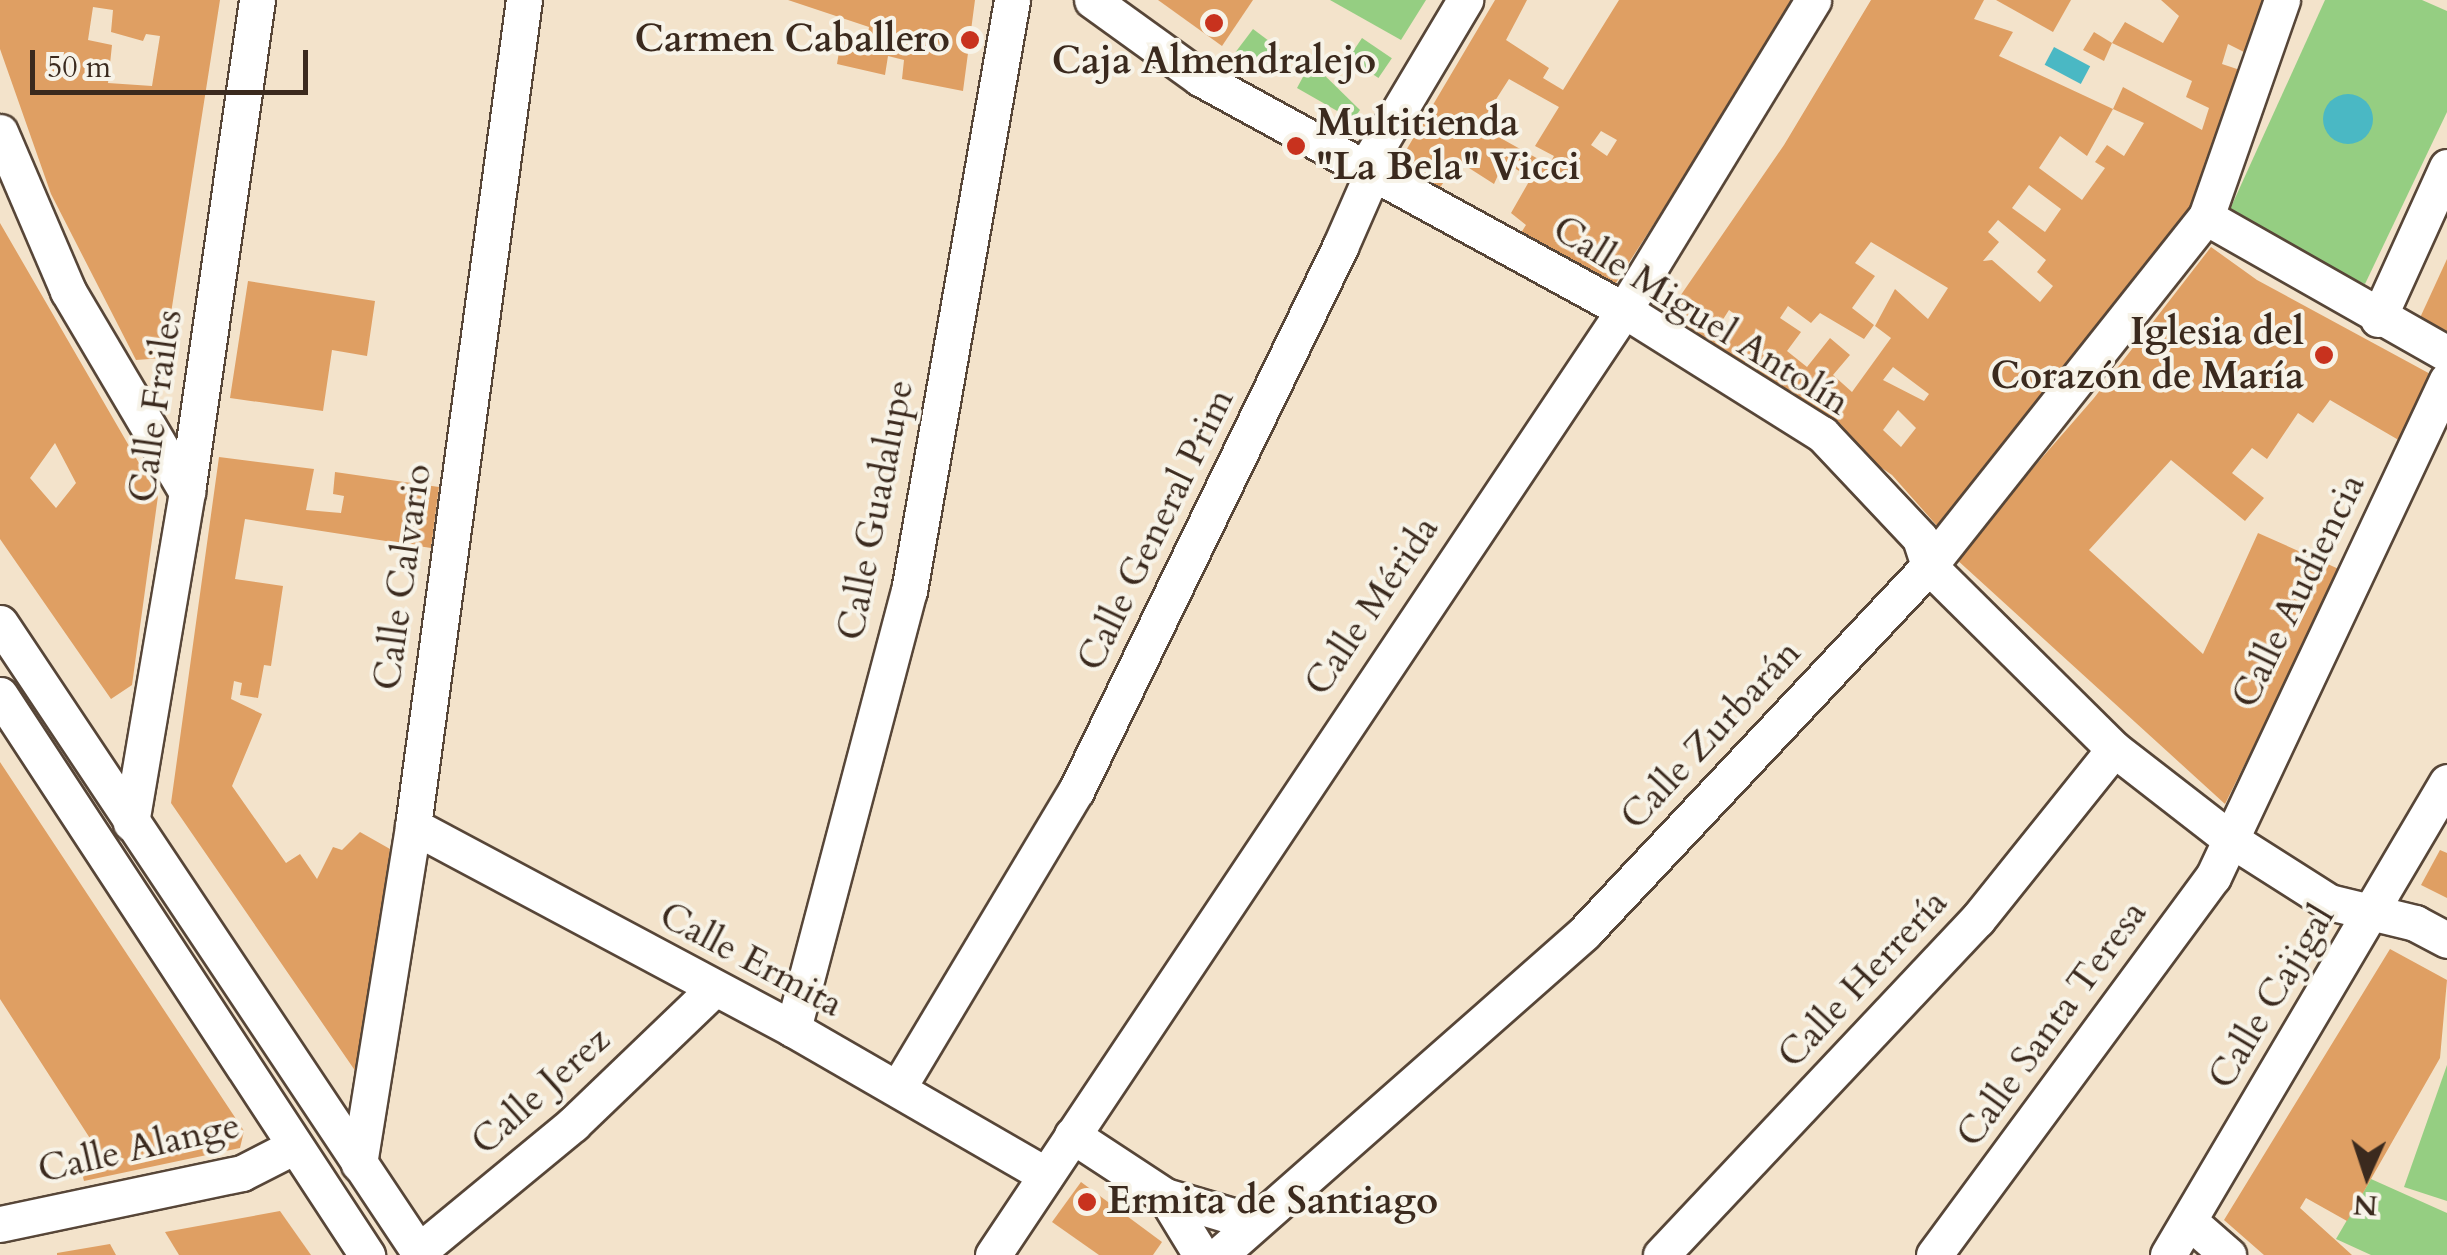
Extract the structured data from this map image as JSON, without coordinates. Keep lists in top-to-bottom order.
{
  "streets": {
    "street": [
      "Calle Miguel Antolín",
      "Calle Frailes",
      "Calle Guadalupe",
      "Calle General Prim",
      "Calle Calvario",
      "Calle Audiencia",
      "Calle Mérida",
      "Calle Zurbarán",
      "Calle Ermita",
      "Calle Herrería",
      "Calle Cajigal",
      "Calle Santa Teresa",
      "Calle Jerez",
      "Calle Alange"
    ]
  },
  "crossings": [
    ["Calle Miguel Antolín", "Calle General Prim"],
    ["Calle Miguel Antolín", "Calle Audiencia"],
    ["Calle Miguel Antolín", "Calle Mérida"],
    ["Calle Miguel Antolín", "Calle Zurbarán"],
    ["Calle Miguel Antolín", "Calle Herrería"],
    ["Calle Miguel Antolín", "Calle Cajigal"],
    ["Calle Miguel Antolín", "Calle Santa Teresa"],
    ["Calle Guadalupe", "Calle Ermita"],
    ["Calle General Prim", "Calle Ermita"],
    ["Calle Calvario", "Calle Ermita"],
    ["Calle Audiencia", "Calle Santa Teresa"],
    ["Calle Mérida", "Calle Ermita"],
    ["Calle Ermita", "Calle Jerez"]
  ],
  "places": [
    "Caja Almendralejo",
    "Carmen Caballero",
    "Multitienda \"La Bela\" Vicci",
    "Iglesia del Corazón de María",
    "Ermita de Santiago"
  ],
  "scale_bar": "50 m",
  "north": "bottom"
}
